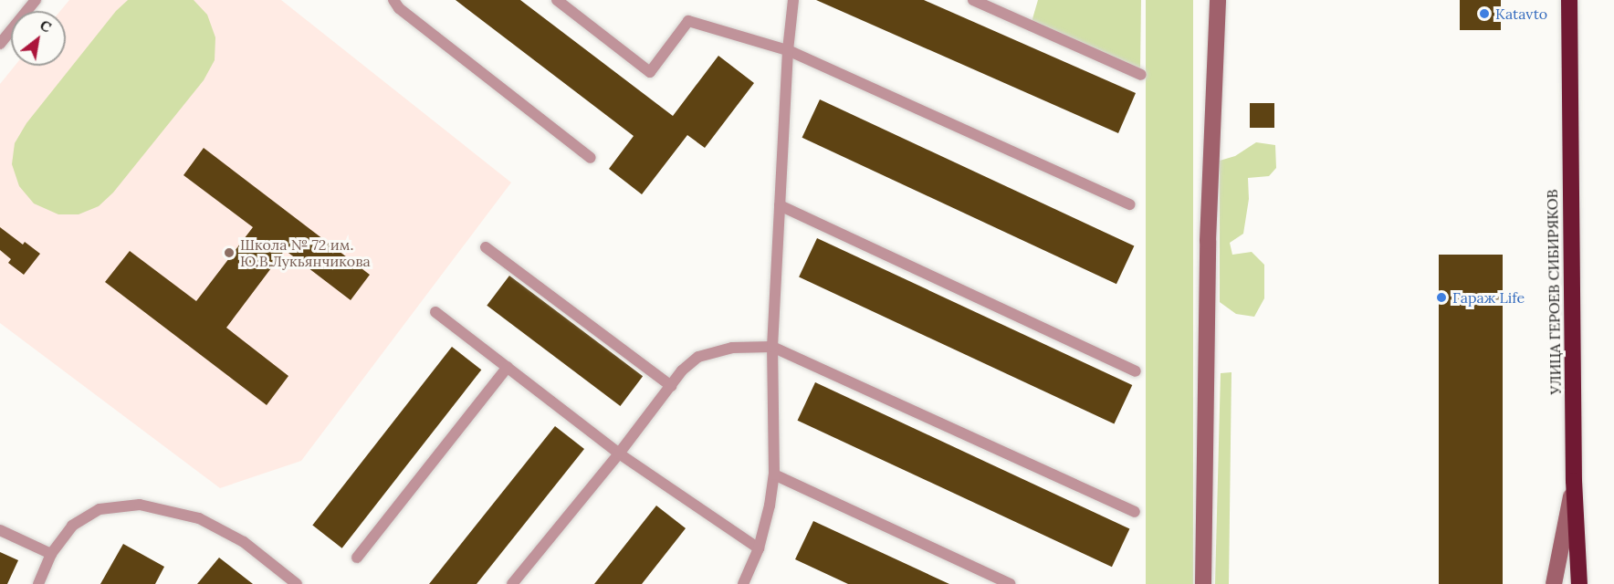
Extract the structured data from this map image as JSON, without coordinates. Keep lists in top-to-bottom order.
{
  "streets": {
    "highway": ["УЛИЦА ГЕРОЕВ СИБИРЯКОВ"]
  },
  "places": ["Katavto", "Школа № 72 им. Ю.В.Лукьянчикова", "Гараж Life"],
  "north": "top right"
}
